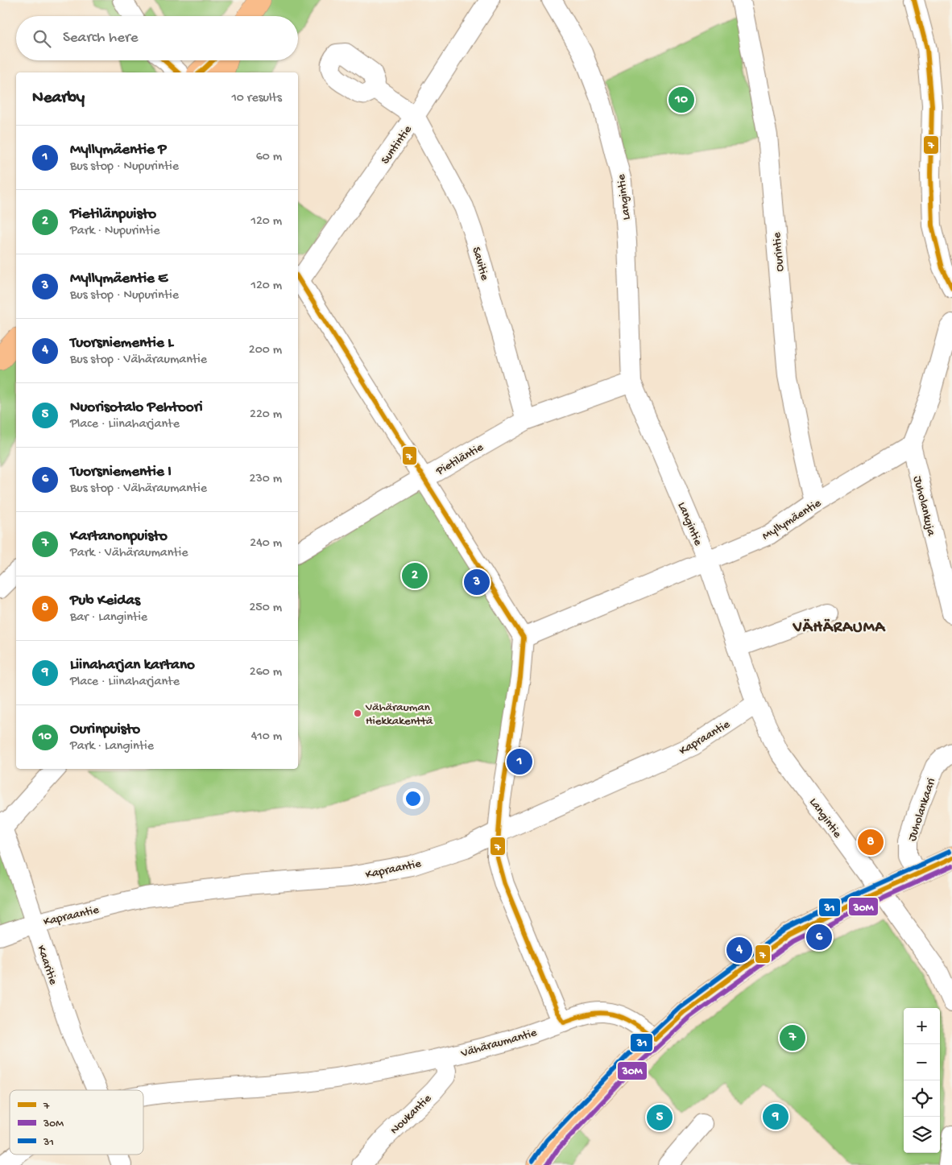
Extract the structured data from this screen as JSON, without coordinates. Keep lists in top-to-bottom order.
{
  "streets": {
    "street": [
      "Suntintie",
      "Langintie",
      "Ourintie",
      "Savitie",
      "Pietiläntie",
      "Juholankuja",
      "Myllymäentie",
      "Kapraantie",
      "Juholankaari",
      "Kaaritie",
      "Vähäraumantie",
      "Noukantie"
    ]
  },
  "crossings": [
    ["Suntintie", "Savitie"],
    ["Langintie", "Pietiläntie"],
    ["Langintie", "Myllymäentie"],
    ["Langintie", "Kapraantie"],
    ["Ourintie", "Myllymäentie"],
    ["Savitie", "Pietiläntie"],
    ["Juholankuja", "Myllymäentie"],
    ["Kapraantie", "Kaaritie"],
    ["Vähäraumantie", "Noukantie"]
  ],
  "districts": ["VÄHÄRAUMA"],
  "places": ["Vähärauman Hiekkakenttä"],
  "lines": ["transit line 7", "transit line 31", "transit line 30M"],
  "legend": ["7", "30M", "31"],
  "page": {
    "search": "Search here",
    "heading": ["Nearby", "10 results"],
    "pins": [
      "10",
      "2",
      "3",
      "1",
      "8",
      "6",
      "4",
      "7",
      "9",
      "5"
    ],
    "list": [
      {
        "mark": "1",
        "name": "Myllymäentie P",
        "note": "Bus stop · Nupurintie",
        "value": "60 m"
      },
      {
        "mark": "2",
        "name": "Pietilänpuisto",
        "note": "Park · Nupurintie",
        "value": "120 m"
      },
      {
        "mark": "3",
        "name": "Myllymäentie E",
        "note": "Bus stop · Nupurintie",
        "value": "120 m"
      },
      {
        "mark": "4",
        "name": "Tuorsniementie L",
        "note": "Bus stop · Vähäraumantie",
        "value": "200 m"
      },
      {
        "mark": "5",
        "name": "Nuorisotalo Pehtoori",
        "note": "Place · Liinaharjante",
        "value": "220 m"
      },
      {
        "mark": "6",
        "name": "Tuorsniementie I",
        "note": "Bus stop · Vähäraumantie",
        "value": "230 m"
      },
      {
        "mark": "7",
        "name": "Kartanonpuisto",
        "note": "Park · Vähäraumantie",
        "value": "240 m"
      },
      {
        "mark": "8",
        "name": "Pub Keidas",
        "note": "Bar · Langintie",
        "value": "250 m"
      },
      {
        "mark": "9",
        "name": "Liinaharjan kartano",
        "note": "Place · Liinaharjante",
        "value": "260 m"
      },
      {
        "mark": "10",
        "name": "Ourinpuisto",
        "note": "Park · Langintie",
        "value": "410 m"
      }
    ],
    "map_buttons": ["+", "−"]
  }
}
